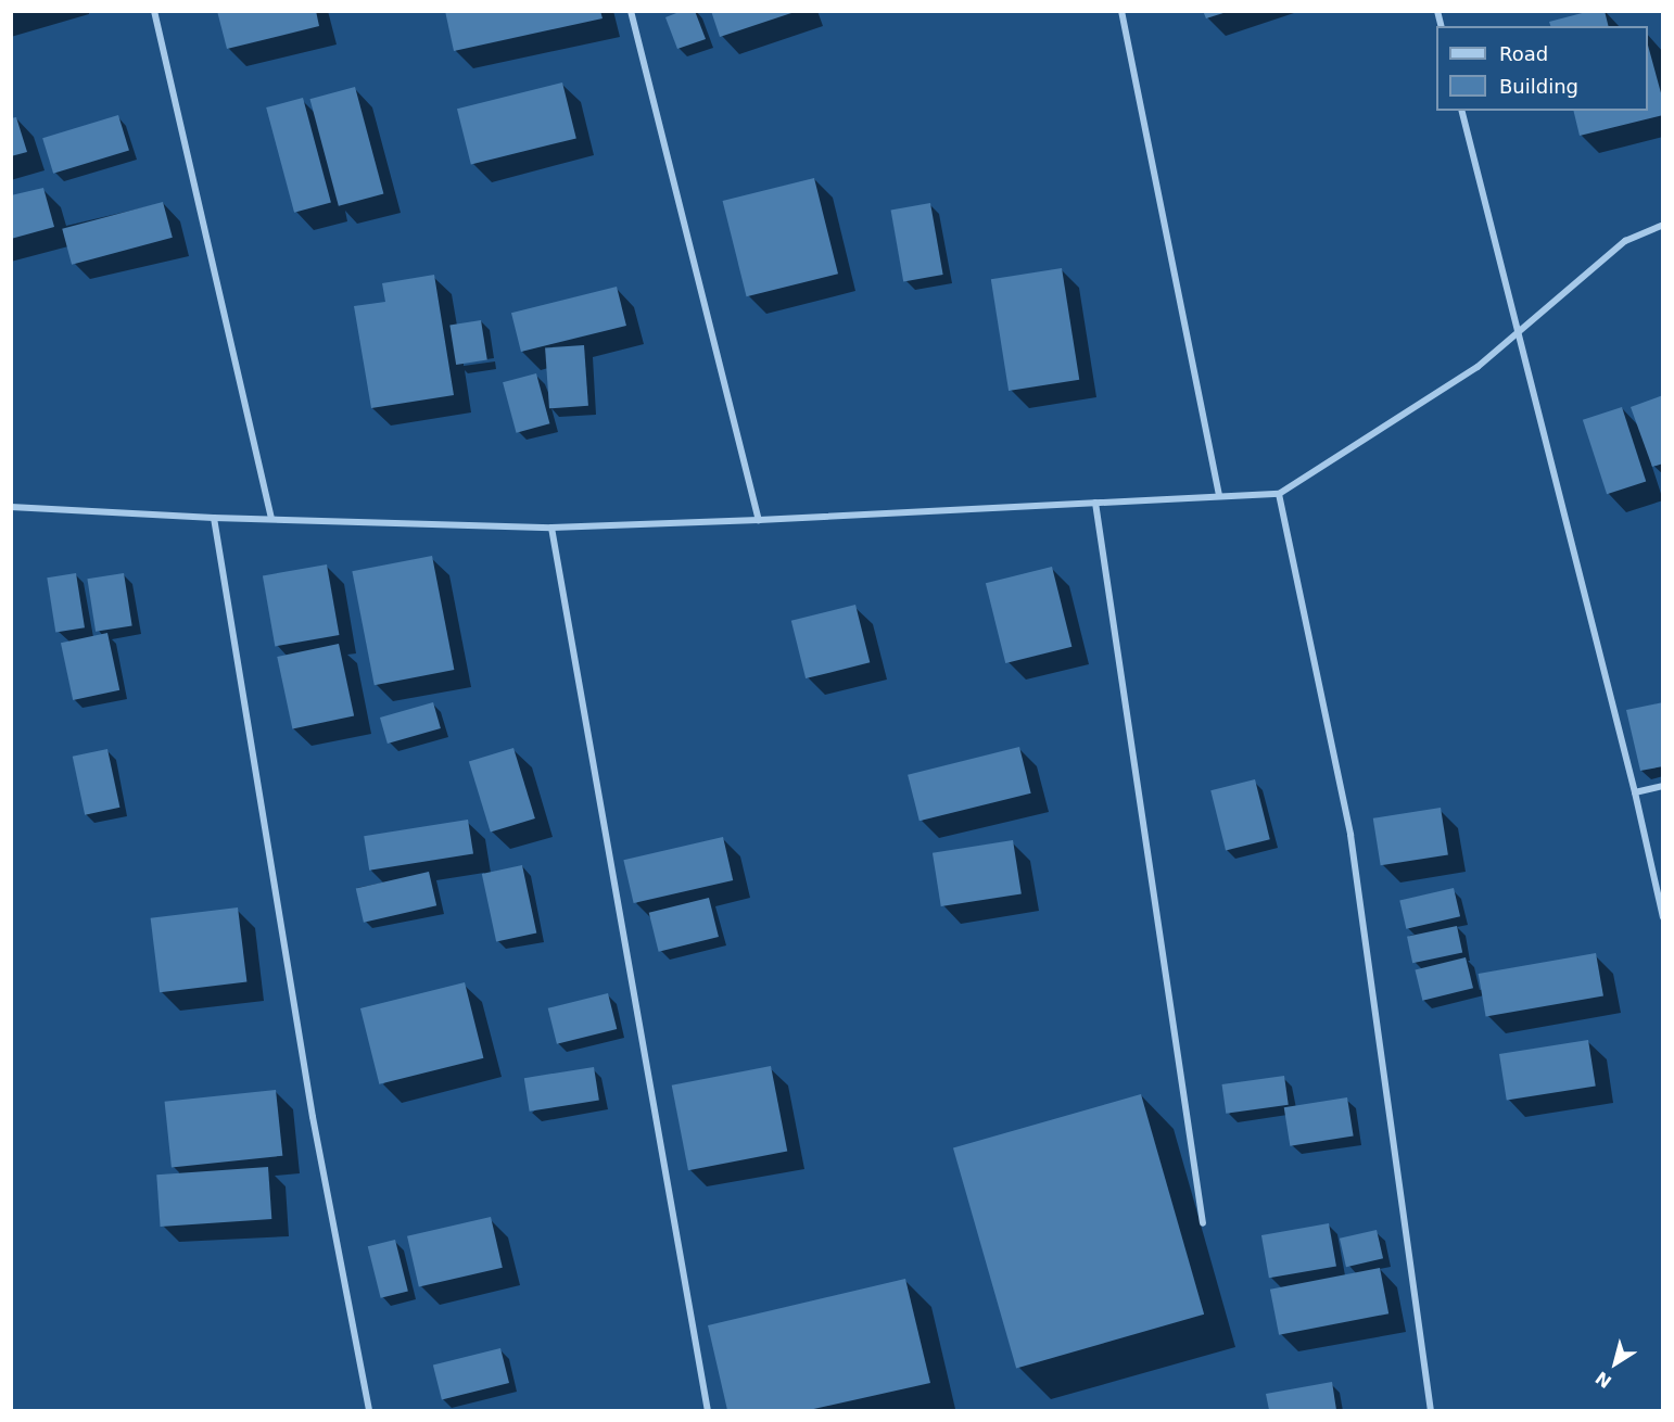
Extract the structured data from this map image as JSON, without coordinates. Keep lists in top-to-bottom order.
{
  "legend": ["Road", "Building"],
  "north": "bottom left"
}
